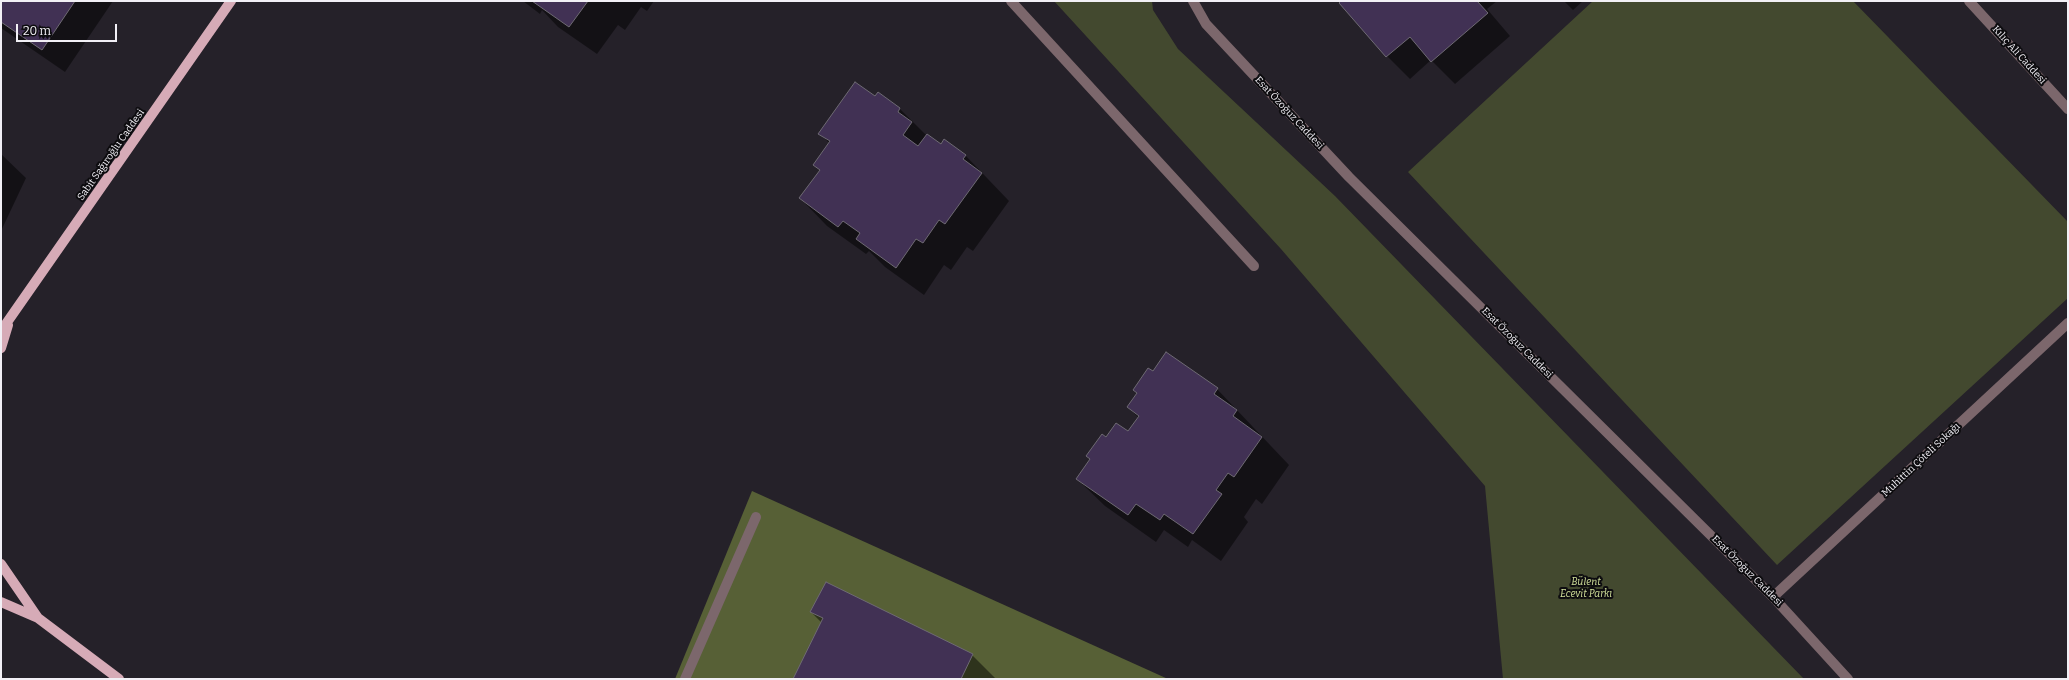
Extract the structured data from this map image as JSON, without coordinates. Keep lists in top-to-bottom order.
{
  "streets": {
    "main road": ["Sabit Sağıroğlu Caddesi"],
    "street": ["Kılıç Ali Caddesi", "Esat Özoğuz Caddesi", "Muhittin Çöteli Sokağı"]
  },
  "crossings": [
    ["Esat Özoğuz Caddesi", "Muhittin Çöteli Sokağı"]
  ],
  "parks": ["Bülent Ecevit Parkı"],
  "scale_bar": "20 m"
}
